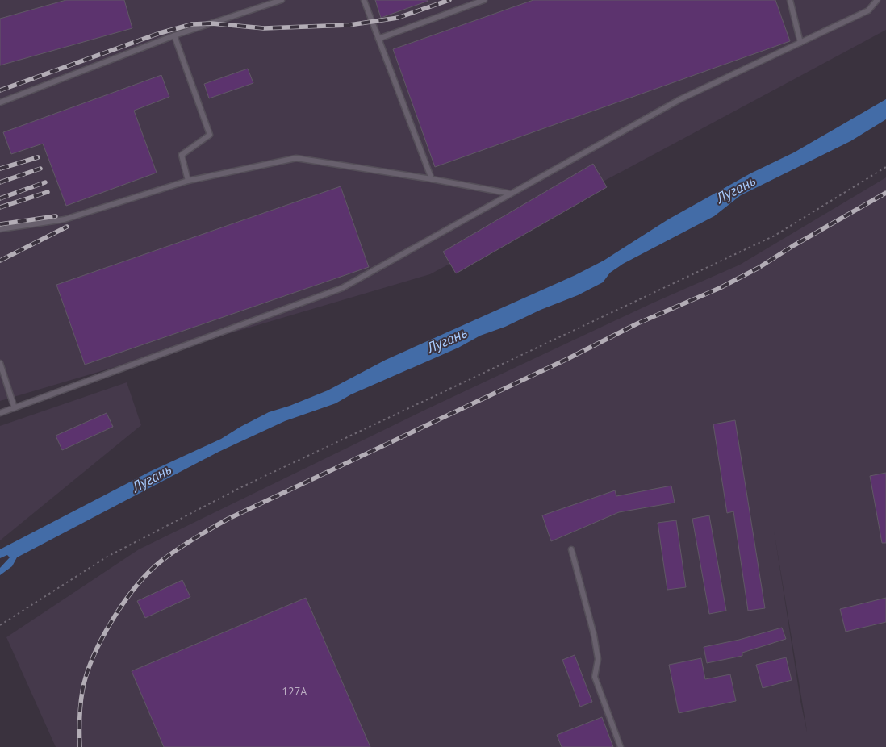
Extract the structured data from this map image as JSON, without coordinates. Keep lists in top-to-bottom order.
{
  "water": ["Лугань"],
  "house_numbers": ["127А"]
}
